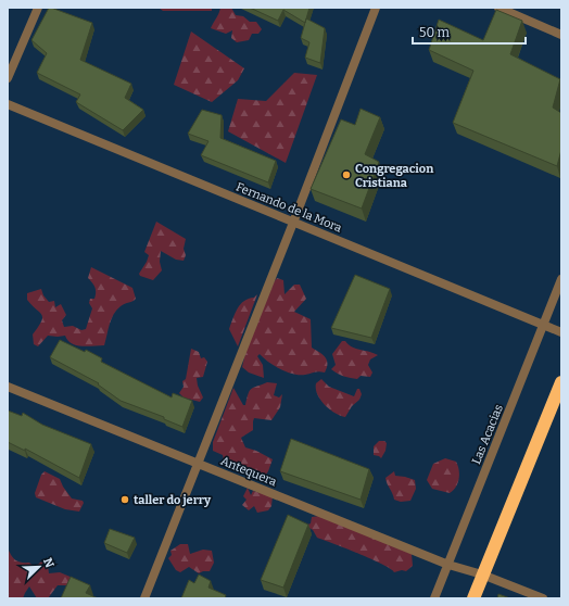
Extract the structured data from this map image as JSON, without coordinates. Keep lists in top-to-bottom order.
{
  "streets": {
    "street": ["Fernando de la Mora", "Las Acacias", "Antequera"]
  },
  "crossings": [
    ["Fernando de la Mora", "Las Acacias"],
    ["Las Acacias", "Antequera"]
  ],
  "places": ["Congregacion Cristiana", "taller do jerry"],
  "scale_bar": "50 m",
  "north": "top right"
}
